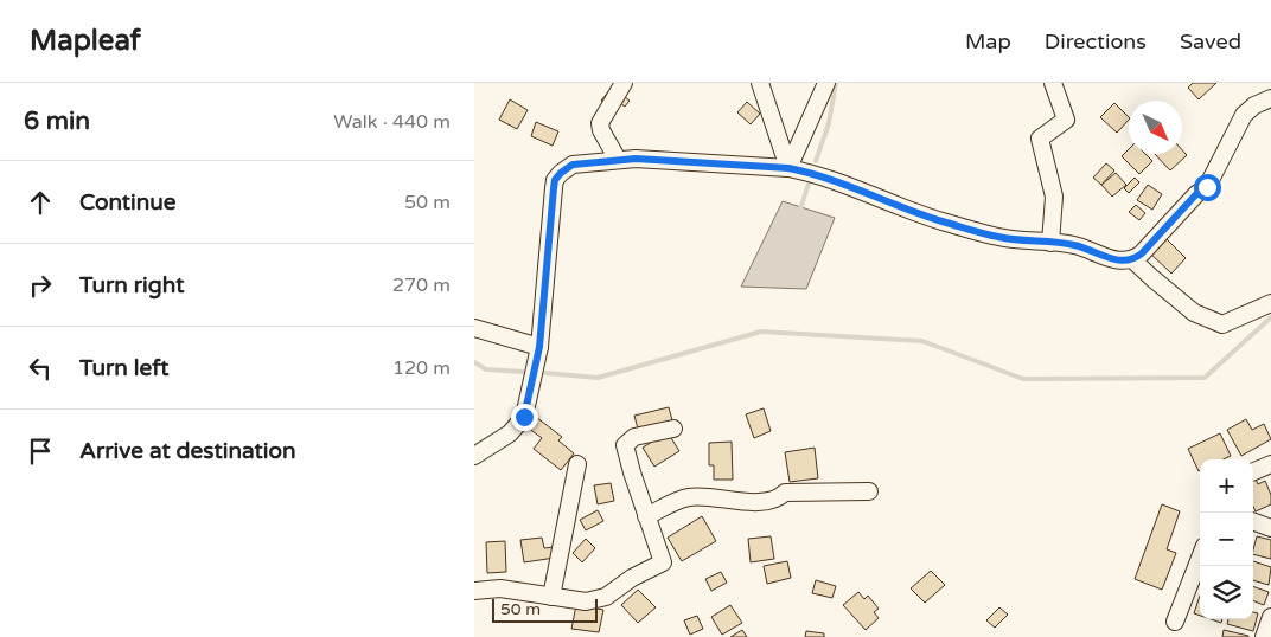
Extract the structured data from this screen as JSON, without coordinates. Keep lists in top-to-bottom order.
{
  "scale_bar": "50 m",
  "north": "bottom right",
  "page": {
    "header": "Mapleaf",
    "nav": ["Map", "Directions", "Saved"],
    "heading": ["6 min", "Walk · 440 m"],
    "list": [
      ["Continue", "50 m"],
      ["Turn right", "270 m"],
      ["Turn left", "120 m"],
      "Arrive at destination"
    ],
    "map_buttons": ["+", "−"],
    "scale": "50 m"
  }
}
